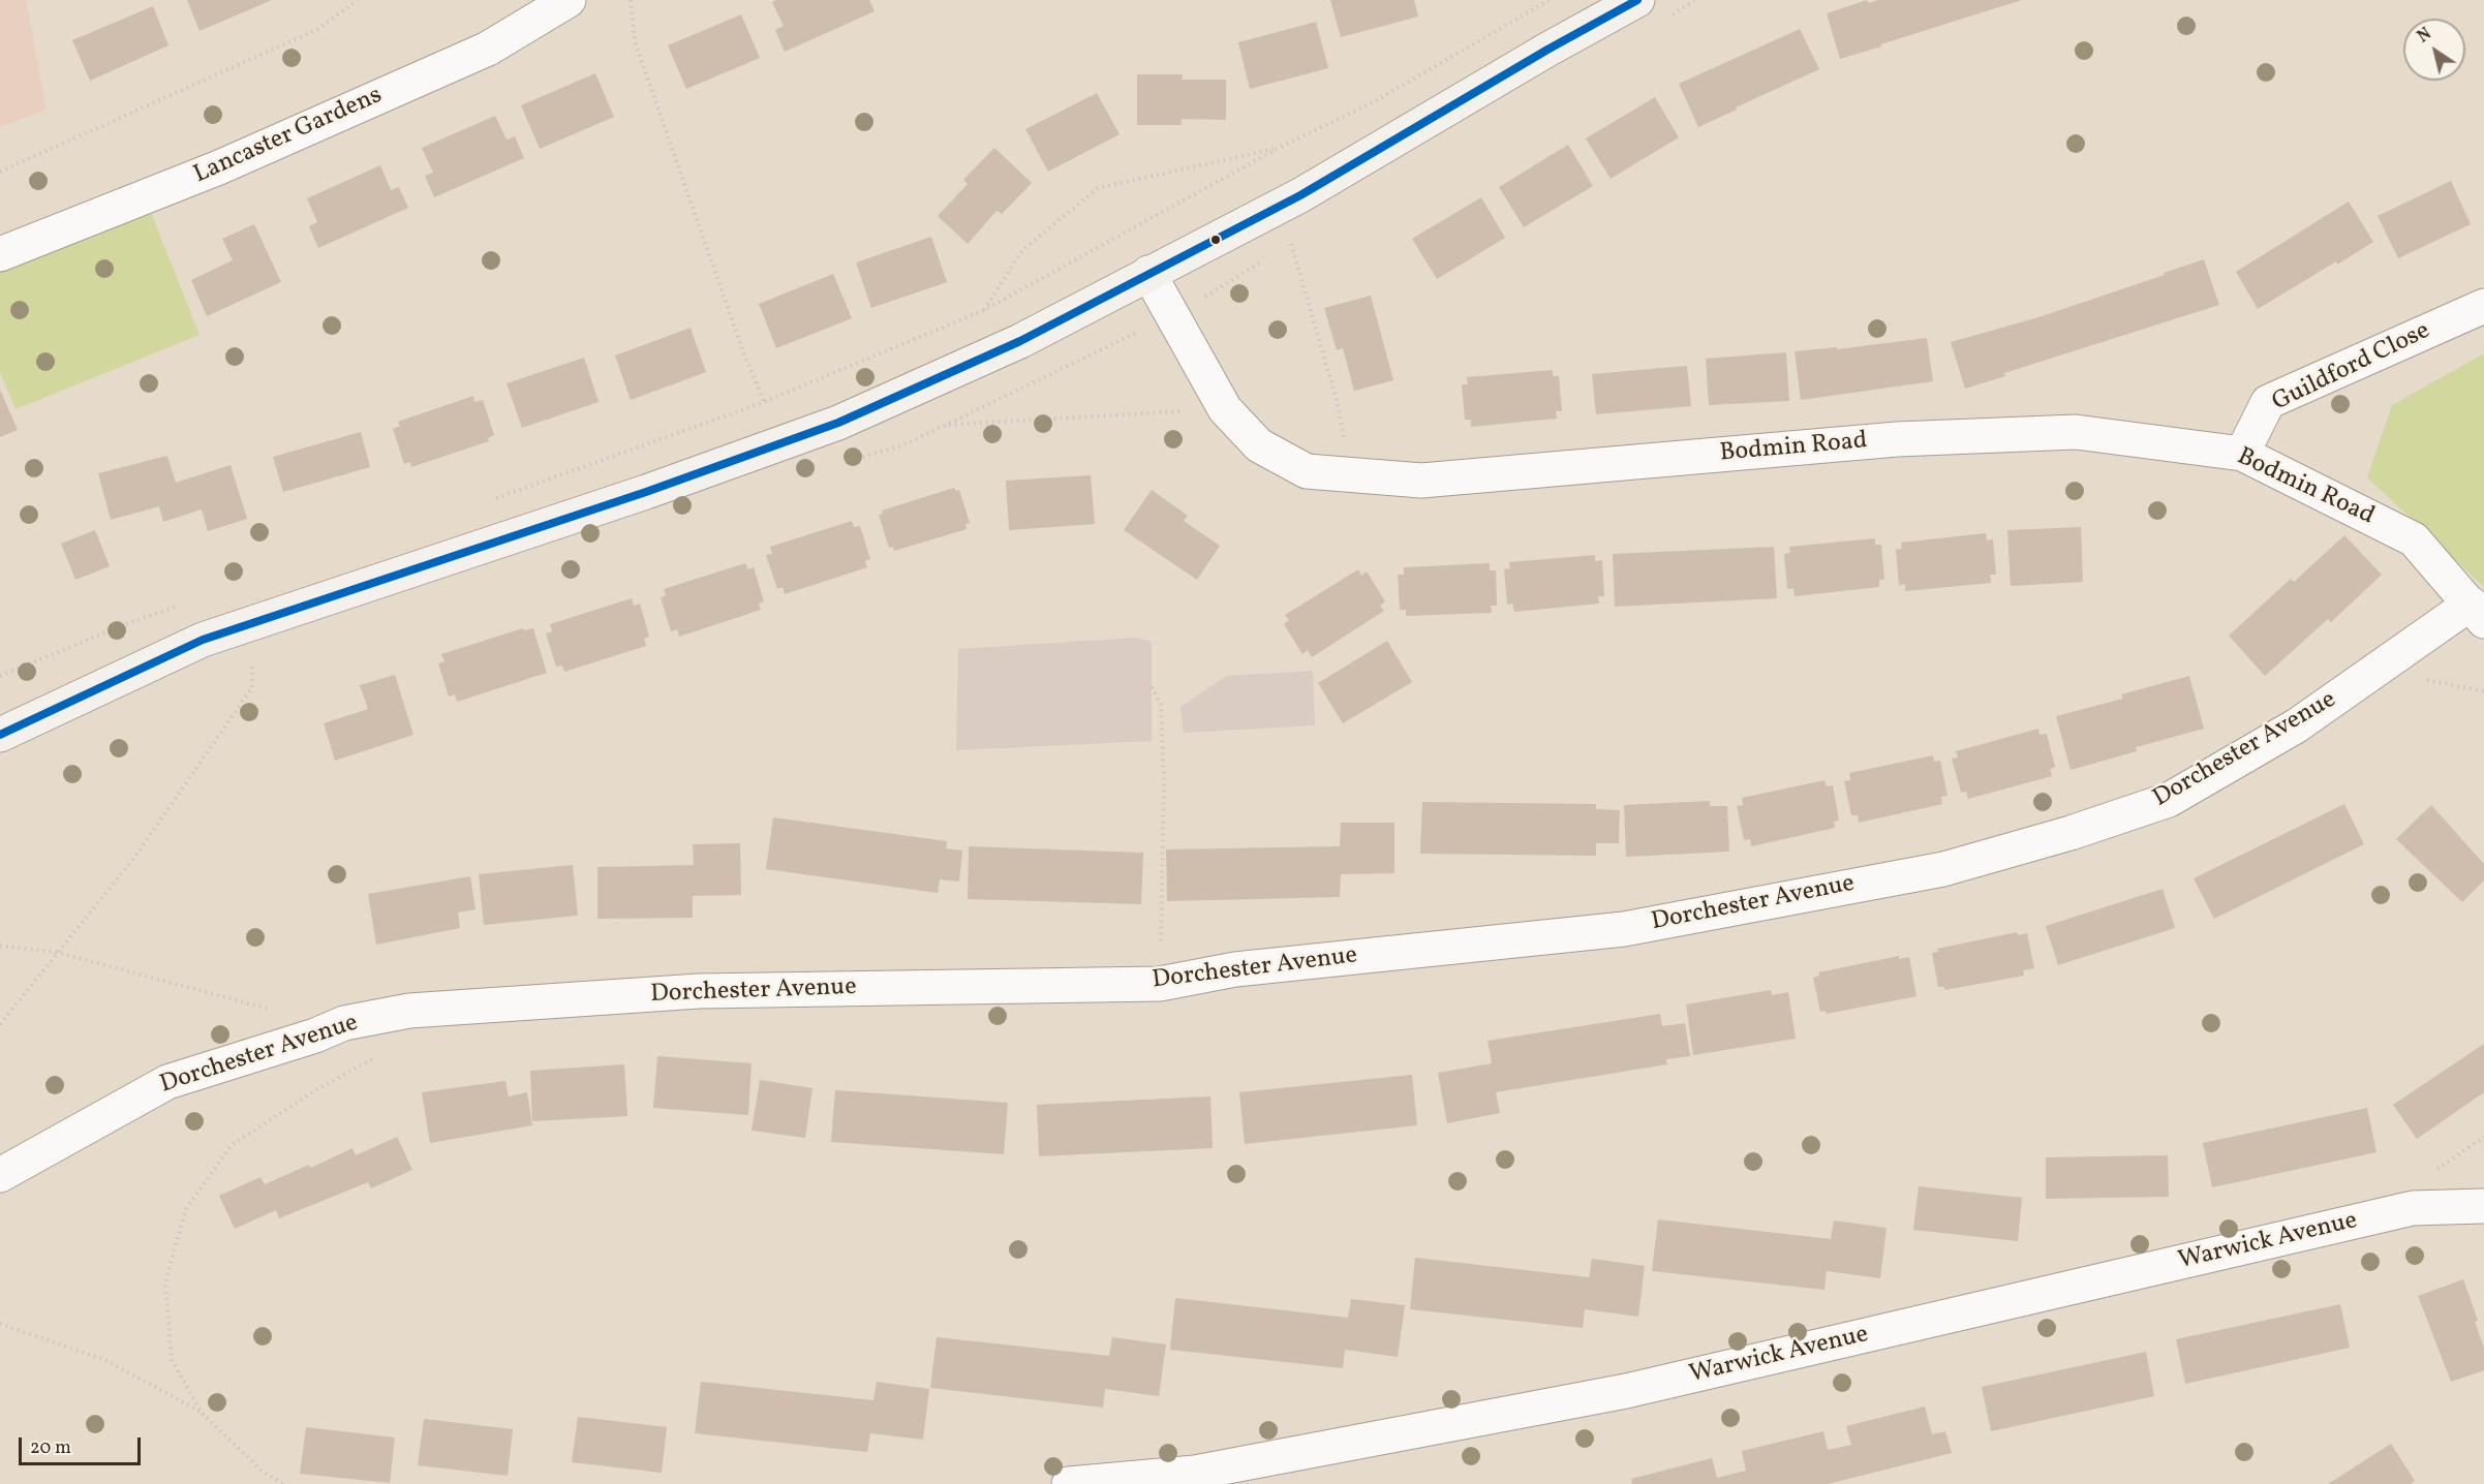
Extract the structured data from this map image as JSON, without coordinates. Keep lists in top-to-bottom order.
{
  "streets": {
    "street": [
      "Lancaster Gardens",
      "Guildford Close",
      "Bodmin Road",
      "Dorchester Avenue",
      "Warwick Avenue"
    ]
  },
  "crossings": [
    ["Guildford Close", "Bodmin Road"],
    ["Bodmin Road", "Dorchester Avenue"]
  ],
  "scale_bar": "20 m",
  "north": "top left"
}
